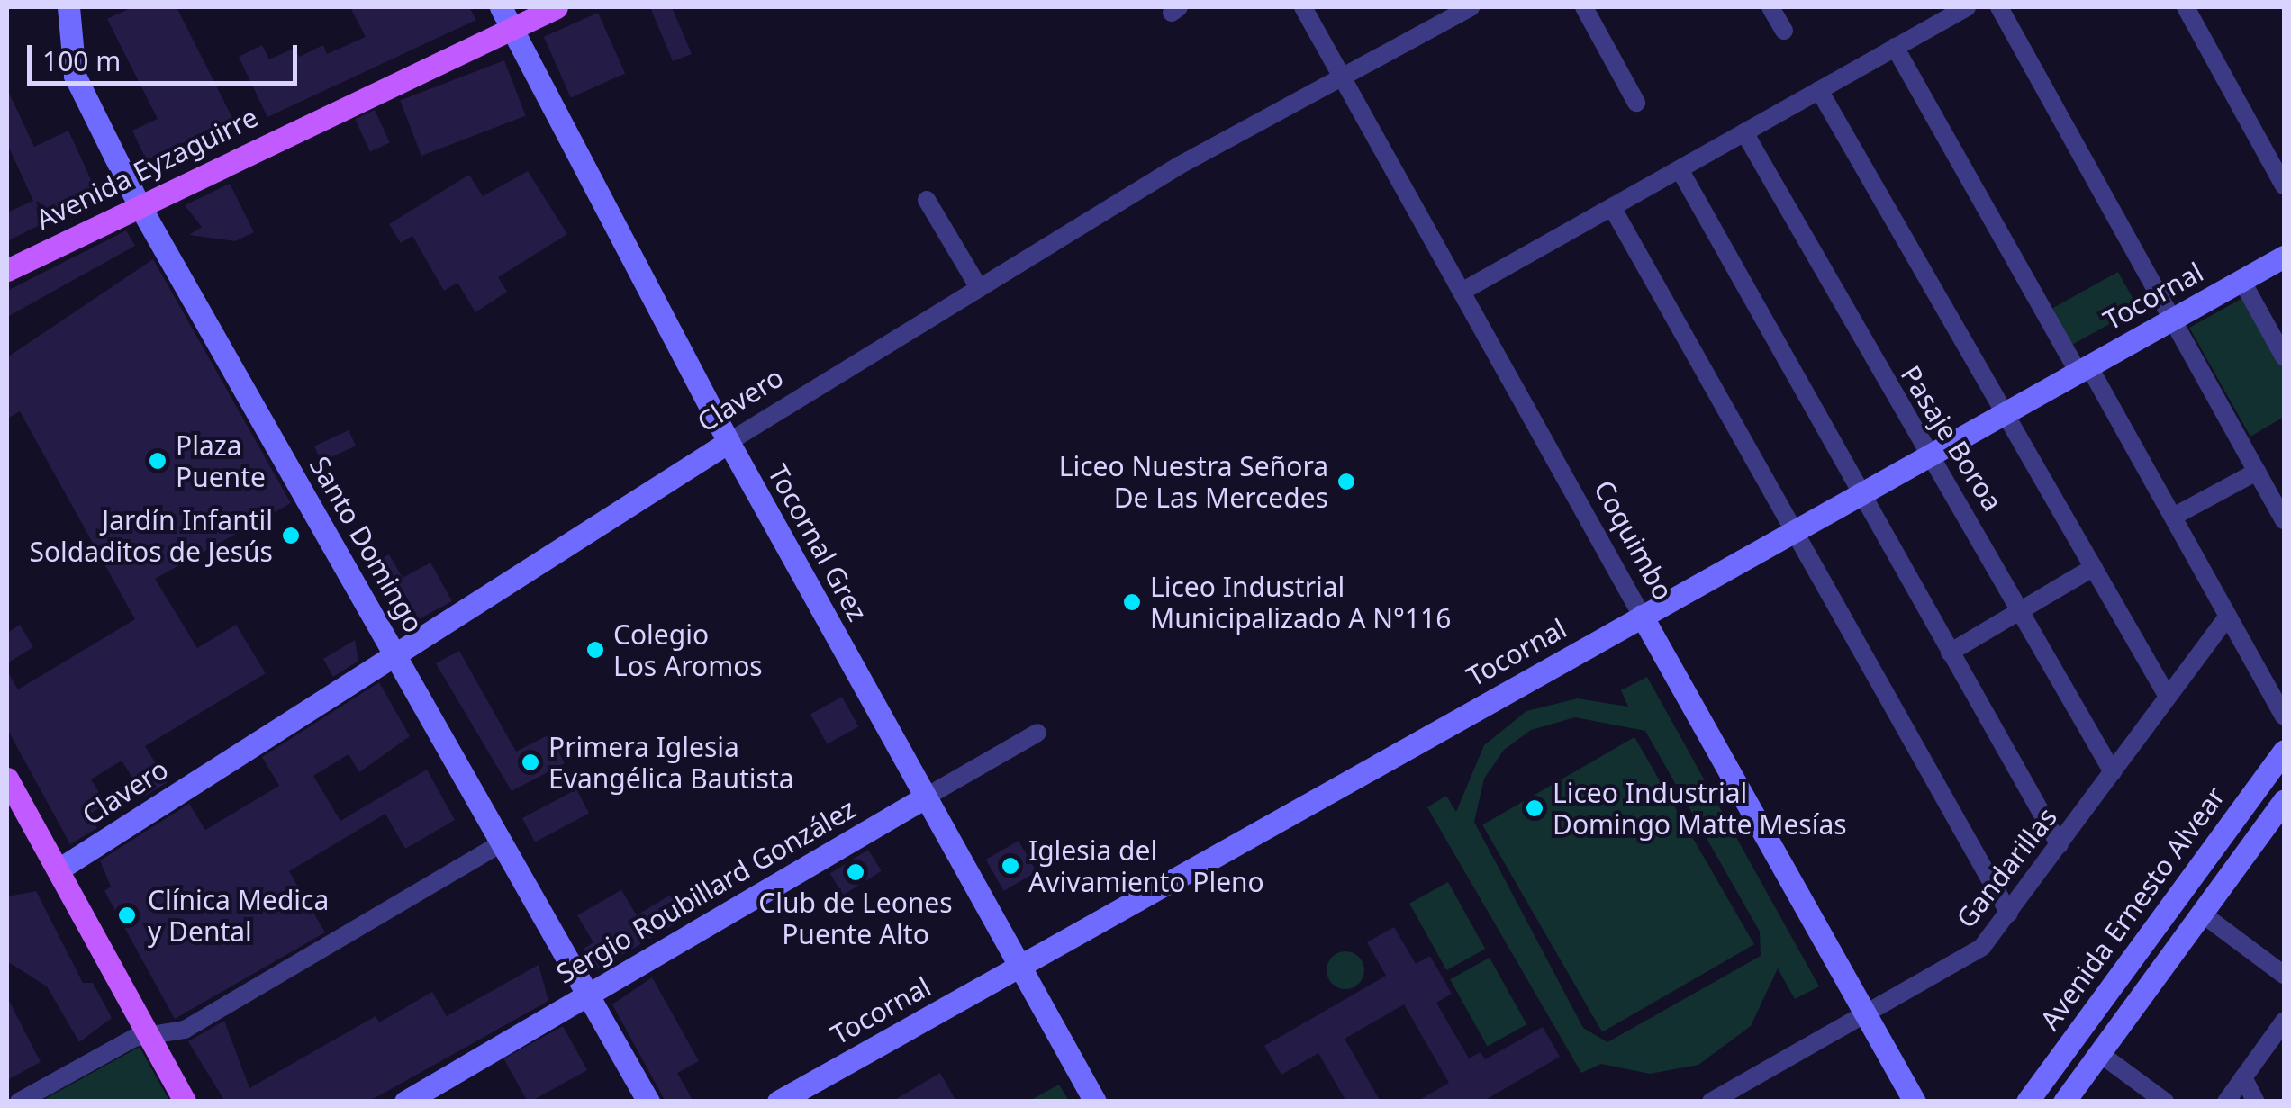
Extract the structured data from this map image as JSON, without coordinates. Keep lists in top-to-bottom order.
{
  "streets": {
    "main road": ["Avenida Eyzaguirre"],
    "street": [
      "Tocornal",
      "Clavero",
      "Pasaje Boroa",
      "Coquimbo",
      "Tocornal Grez",
      "Santo Domingo",
      "Gandarillas",
      "Sergio Roubillard González",
      "Avenida Ernesto Alvear"
    ]
  },
  "crossings": [
    ["Avenida Eyzaguirre", "Tocornal Grez"],
    ["Avenida Eyzaguirre", "Santo Domingo"],
    ["Tocornal", "Pasaje Boroa"],
    ["Tocornal", "Coquimbo"],
    ["Tocornal", "Tocornal Grez"],
    ["Clavero", "Coquimbo"],
    ["Clavero", "Tocornal Grez"],
    ["Clavero", "Santo Domingo"],
    ["Pasaje Boroa", "Gandarillas"],
    ["Coquimbo", "Gandarillas"],
    ["Tocornal Grez", "Sergio Roubillard González"],
    ["Santo Domingo", "Sergio Roubillard González"]
  ],
  "places": [
    "Plaza Puente",
    "Liceo Nuestra Señora De Las Mercedes",
    "Jardín Infantil Soldaditos de Jesús",
    "Liceo Industrial Municipalizado A N°116",
    "Colegio Los Aromos",
    "Primera Iglesia Evangélica Bautista",
    "Liceo Industrial Domingo Matte Mesías",
    "Iglesia del Avivamiento Pleno",
    "Club de Leones Puente Alto",
    "Clínica Medica y Dental"
  ],
  "scale_bar": "100 m"
}
